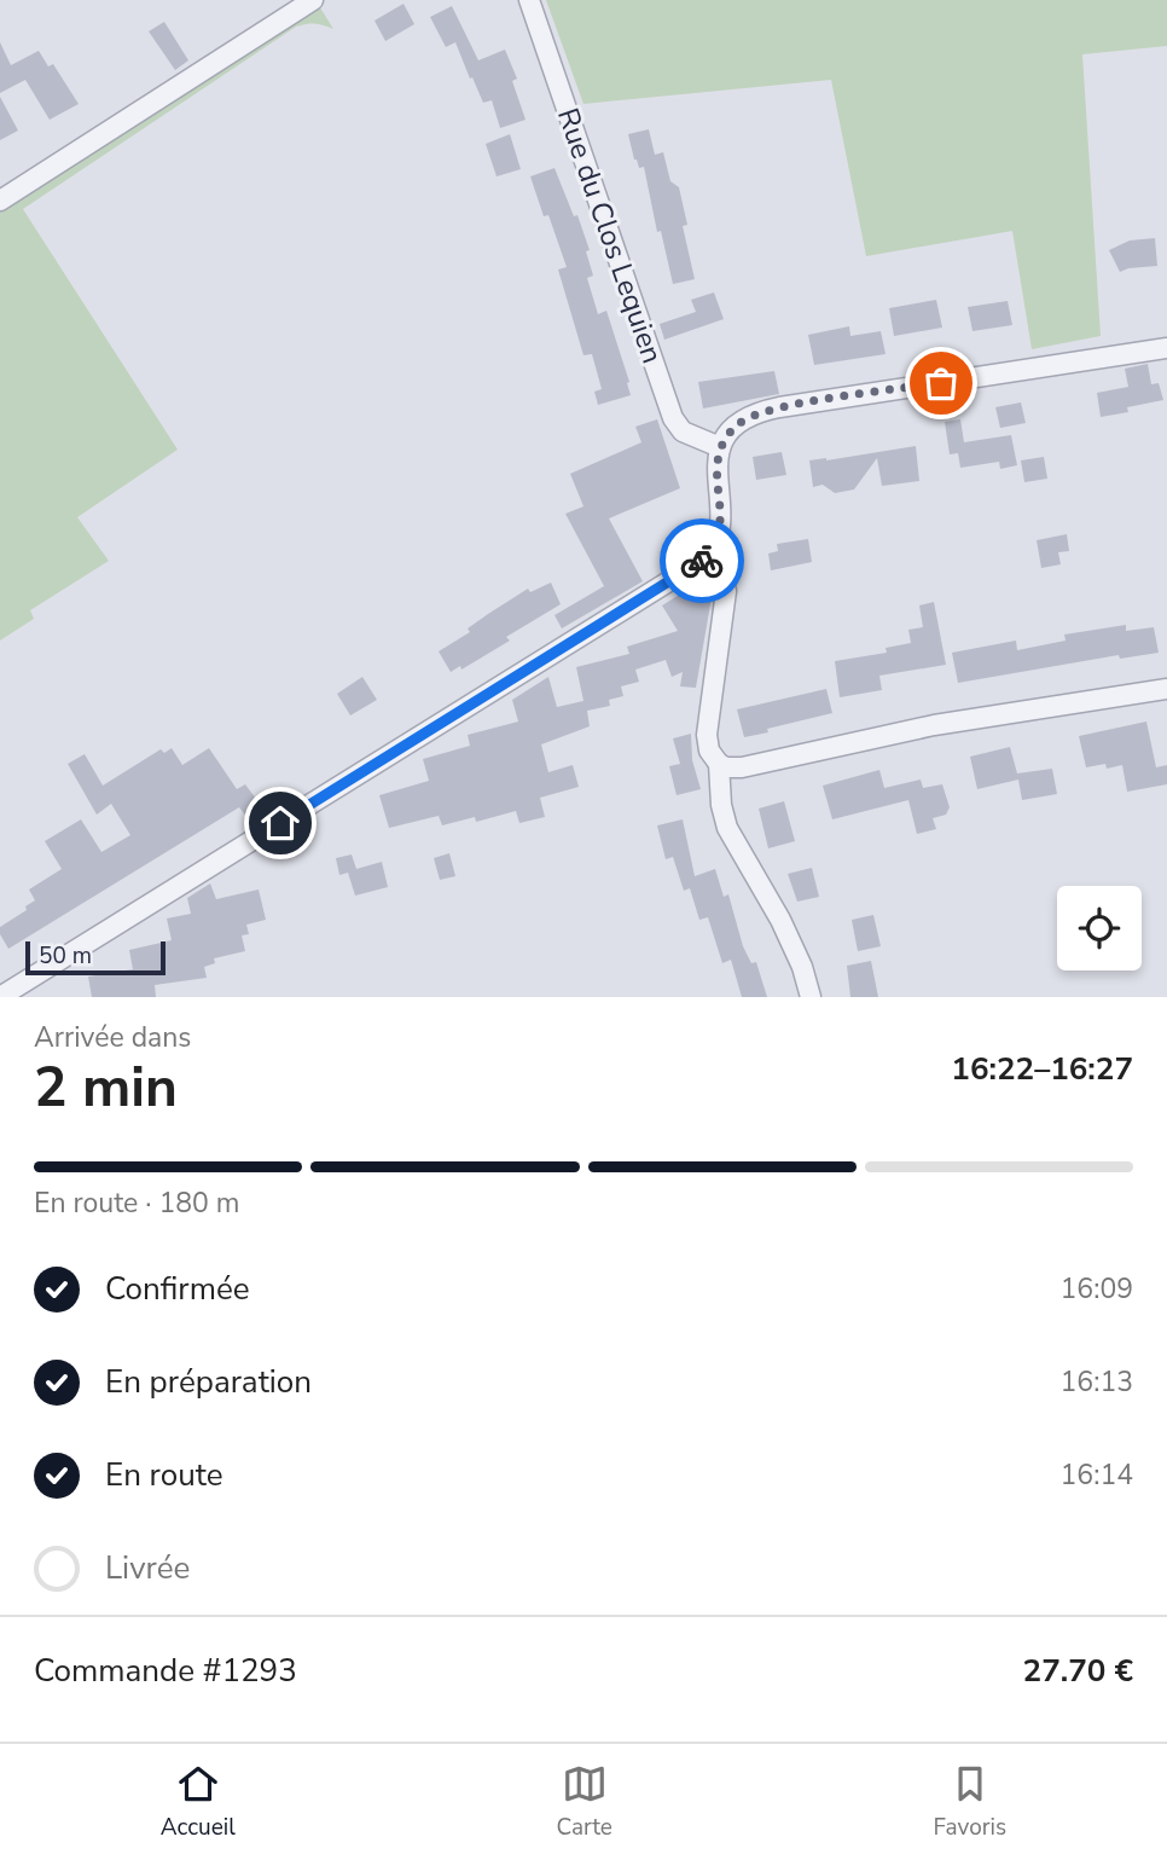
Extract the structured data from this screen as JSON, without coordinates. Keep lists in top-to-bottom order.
{
  "streets": {
    "street": ["Rue du Clos Lequien"]
  },
  "scale_bar": "50 m",
  "page": {
    "scale": "50 m",
    "heading": ["2 min", "Arrivée dans", "16:22–16:27"],
    "panel": ["Commande #1293", "27.70 €"],
    "bar": "En route · 180 m",
    "list": [
      ["Confirmée", "16:09"],
      ["En préparation", "16:13"],
      ["En route", "16:14"],
      "Livrée"
    ],
    "tabs": ["Accueil", "Carte", "Favoris"]
  }
}
